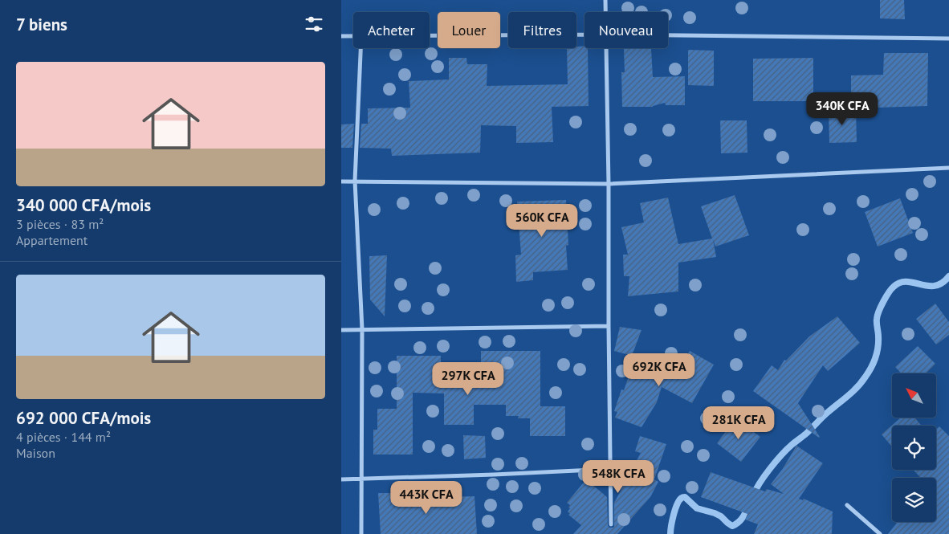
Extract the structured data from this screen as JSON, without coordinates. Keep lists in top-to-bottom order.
{
  "north": "top left",
  "page": {
    "heading": "7 biens",
    "chip": [
      "Acheter",
      "Louer",
      "Filtres",
      "Nouveau"
    ],
    "list": [
      {
        "name": "340 000 CFA/mois",
        "note": "3 pièces · 83 m² · Appartement"
      },
      {
        "name": "692 000 CFA/mois",
        "note": "4 pièces · 144 m² · Maison"
      }
    ],
    "price": [
      "340K CFA",
      "560K CFA",
      "692K CFA",
      "297K CFA",
      "281K CFA",
      "548K CFA",
      "443K CFA"
    ]
  }
}
